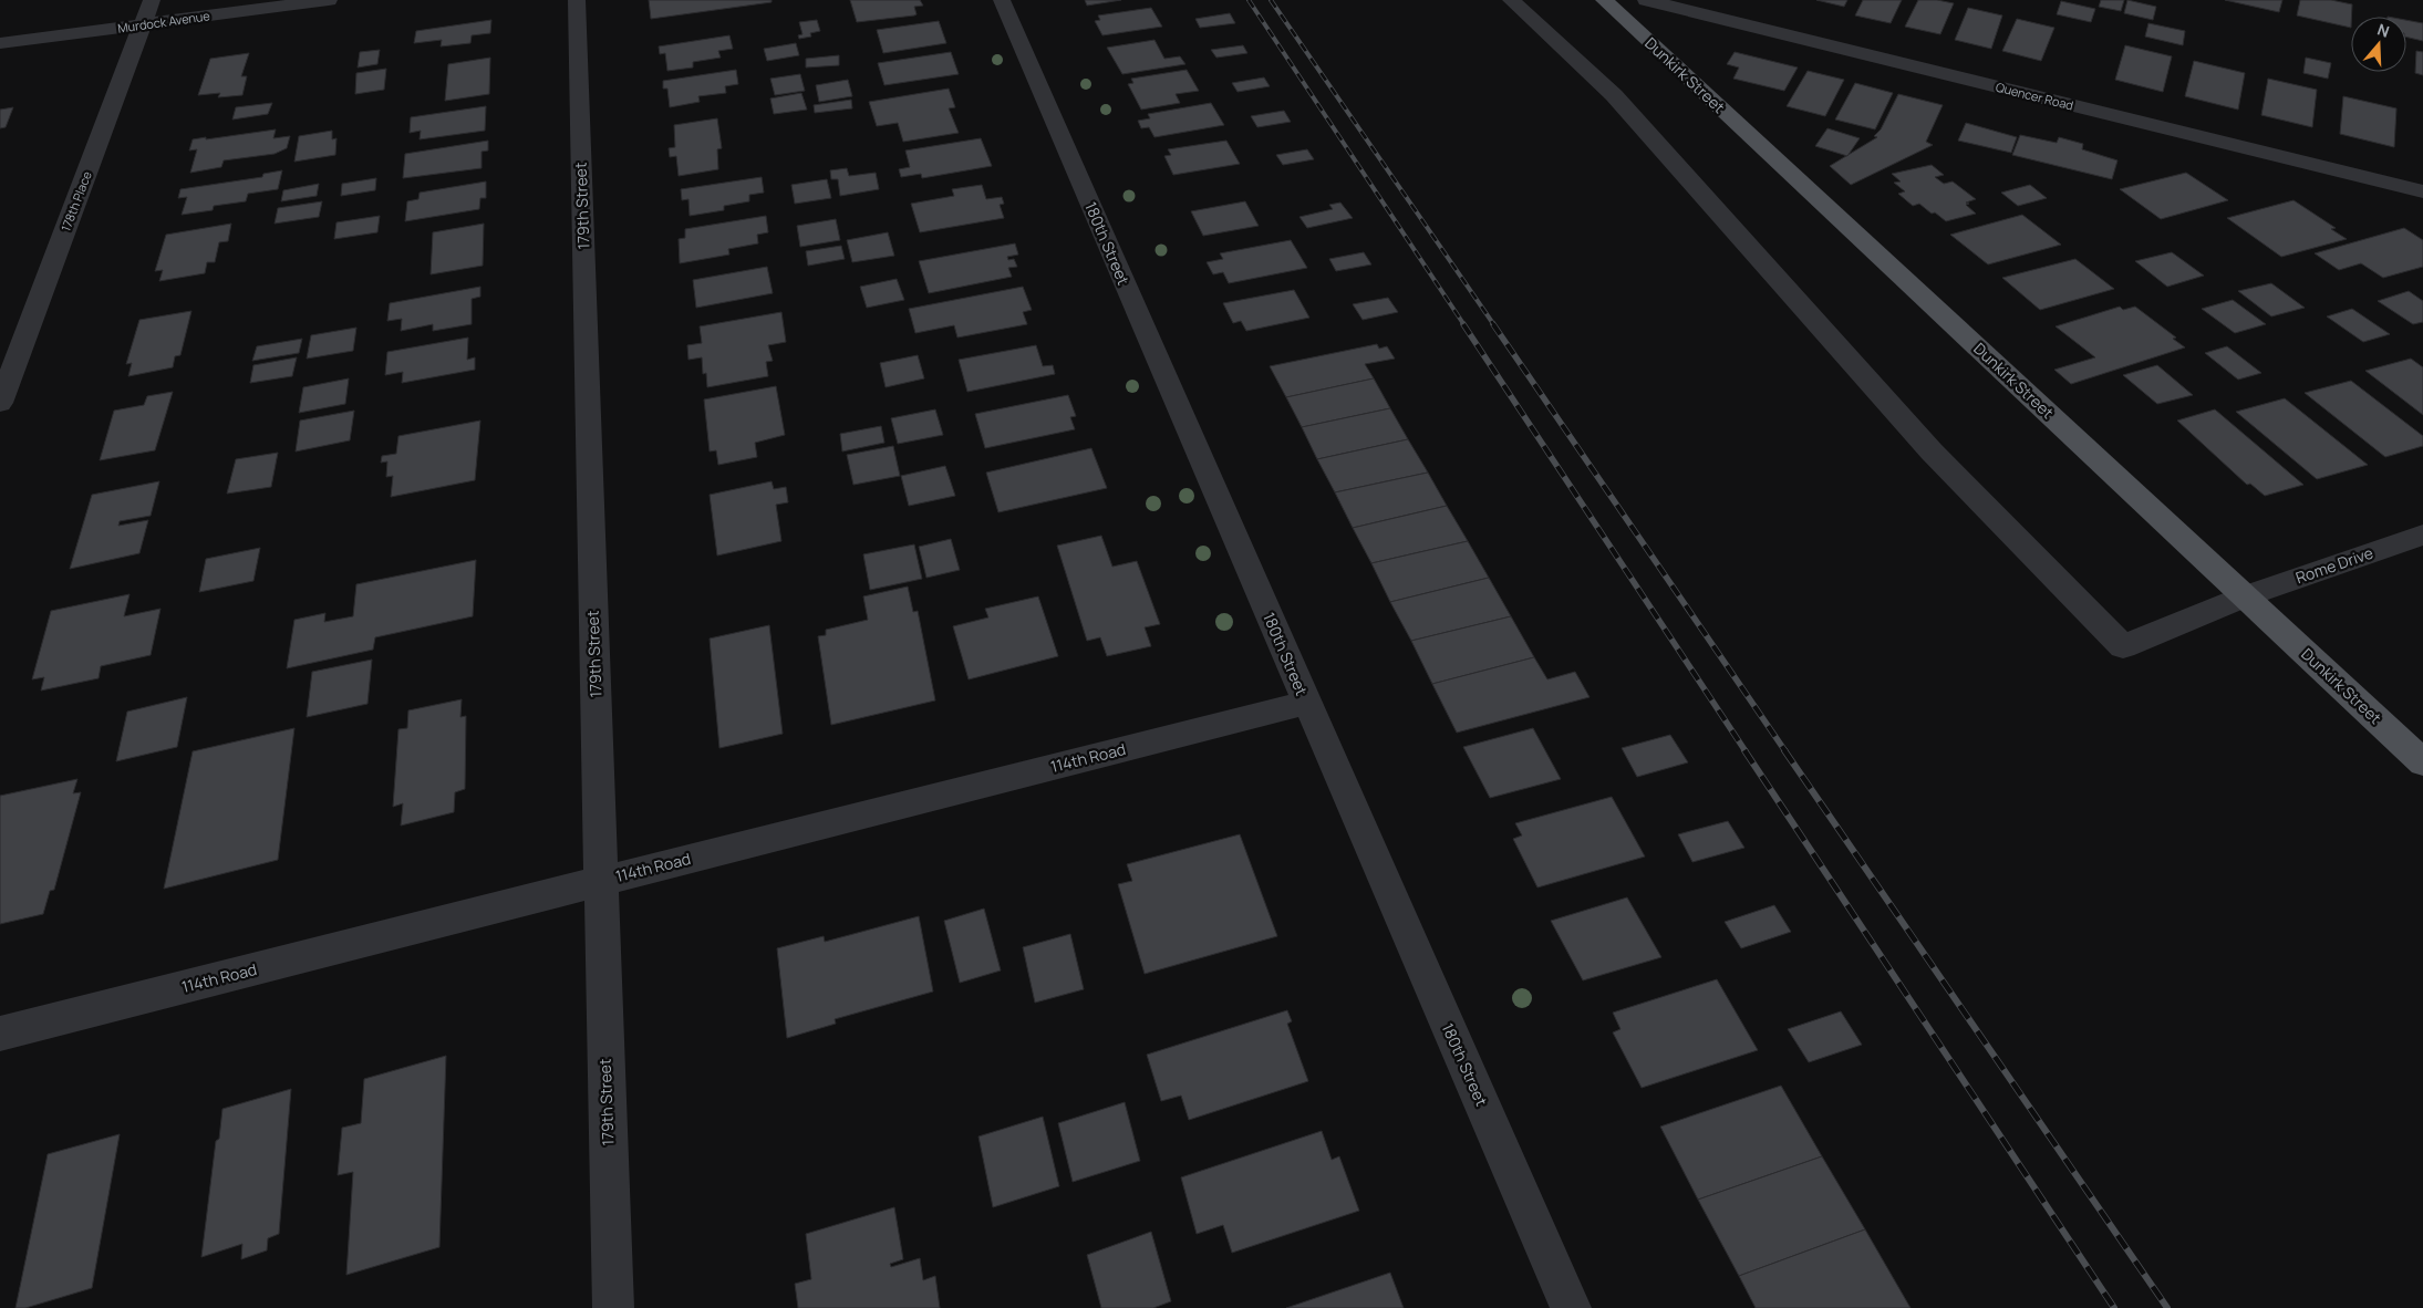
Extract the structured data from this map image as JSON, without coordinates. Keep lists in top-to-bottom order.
{
  "streets": {
    "main road": ["Dunkirk Street"],
    "street": [
      "Murdock Avenue",
      "Quencer Road",
      "178th Place",
      "179th Street",
      "180th Street",
      "Rome Drive",
      "114th Road"
    ]
  },
  "crossings": [
    ["Murdock Avenue", "178th Place"],
    ["Dunkirk Street", "Rome Drive"],
    ["179th Street", "114th Road"],
    ["180th Street", "114th Road"]
  ],
  "north": "top"
}
